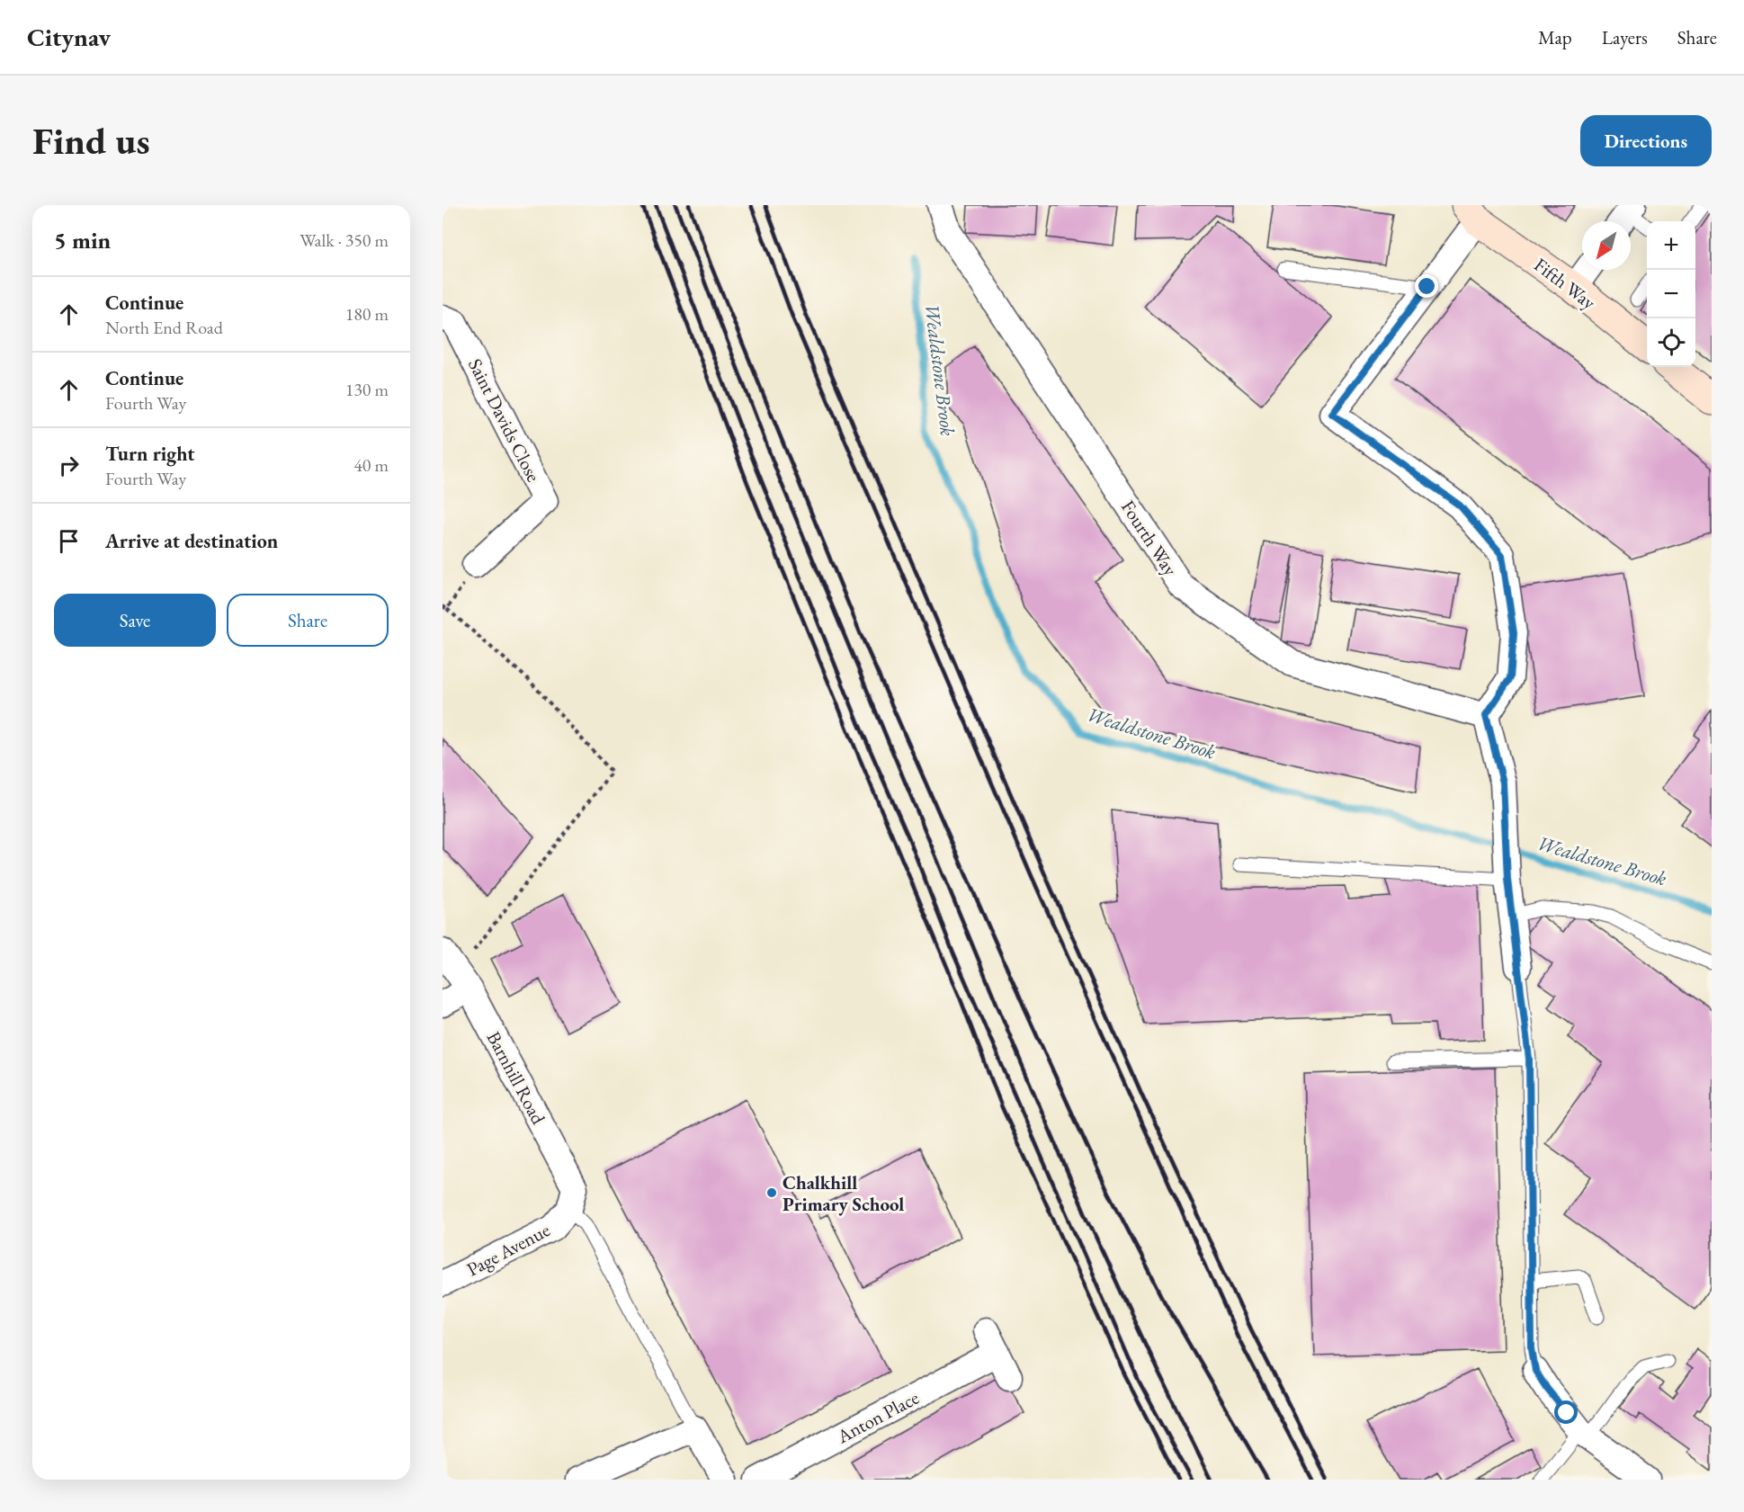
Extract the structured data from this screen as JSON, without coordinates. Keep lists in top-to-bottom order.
{
  "streets": {
    "main road": ["Fifth Way"],
    "street": [
      "Saint Davids Close",
      "Fourth Way",
      "Barnhill Road",
      "Page Avenue",
      "Anton Place"
    ]
  },
  "crossings": [
    ["Barnhill Road", "Page Avenue"]
  ],
  "water": ["Wealdstone Brook"],
  "places": ["Chalkhill Primary School"],
  "north": "bottom left",
  "page": {
    "header": "Citynav",
    "nav": ["Map", "Layers", "Share"],
    "buttons": [
      "Directions",
      ["Save", "Share"]
    ],
    "title": "Find us",
    "heading": ["5 min", "Walk · 350 m"],
    "map_buttons": ["+", "−"],
    "list": [
      ["Continue", "North End Road", "180 m"],
      ["Continue", "Fourth Way", "130 m"],
      ["Turn right", "Fourth Way", "40 m"],
      "Arrive at destination"
    ]
  }
}
